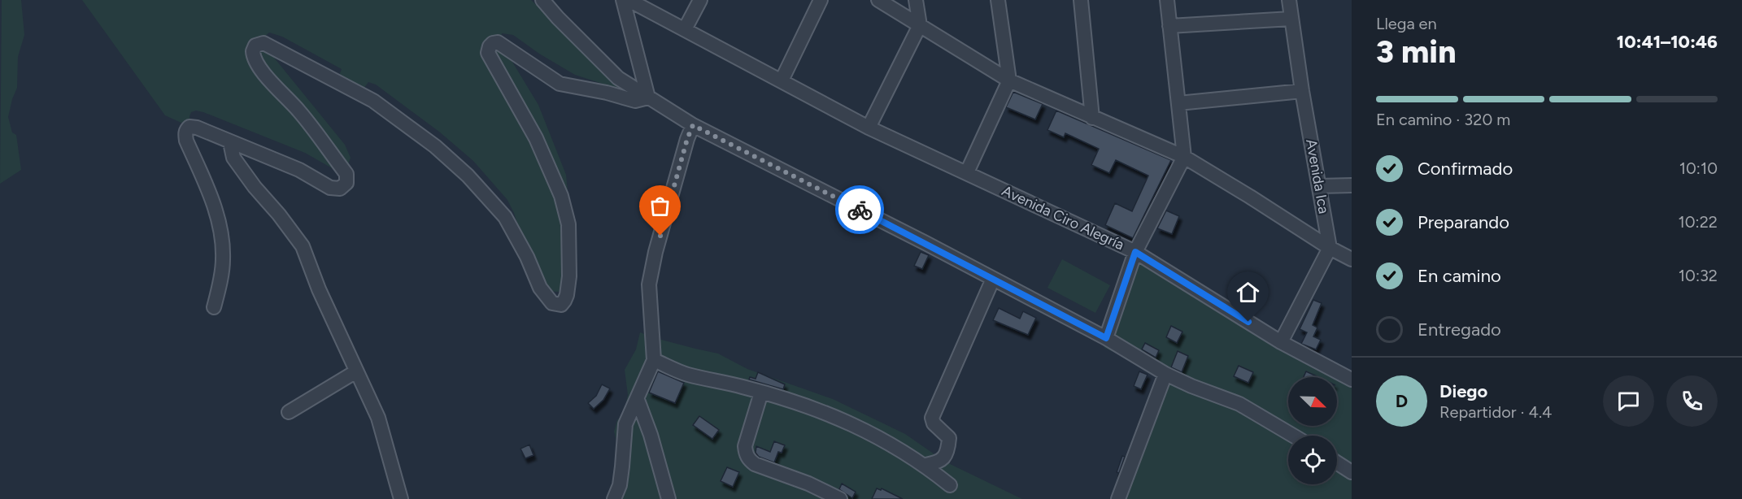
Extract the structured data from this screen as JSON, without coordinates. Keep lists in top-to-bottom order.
{
  "streets": {
    "street": ["Avenida Ica", "Avenida Ciro Alegría"]
  },
  "north": "bottom right",
  "page": {
    "heading": ["3 min", "Llega en", "10:41–10:46"],
    "panel": ["Diego", "Repartidor · 4.4"],
    "bar": "En camino · 320 m",
    "list": [
      ["Confirmado", "10:10"],
      ["Preparando", "10:22"],
      ["En camino", "10:32"],
      "Entregado"
    ],
    "round": "D"
  }
}
